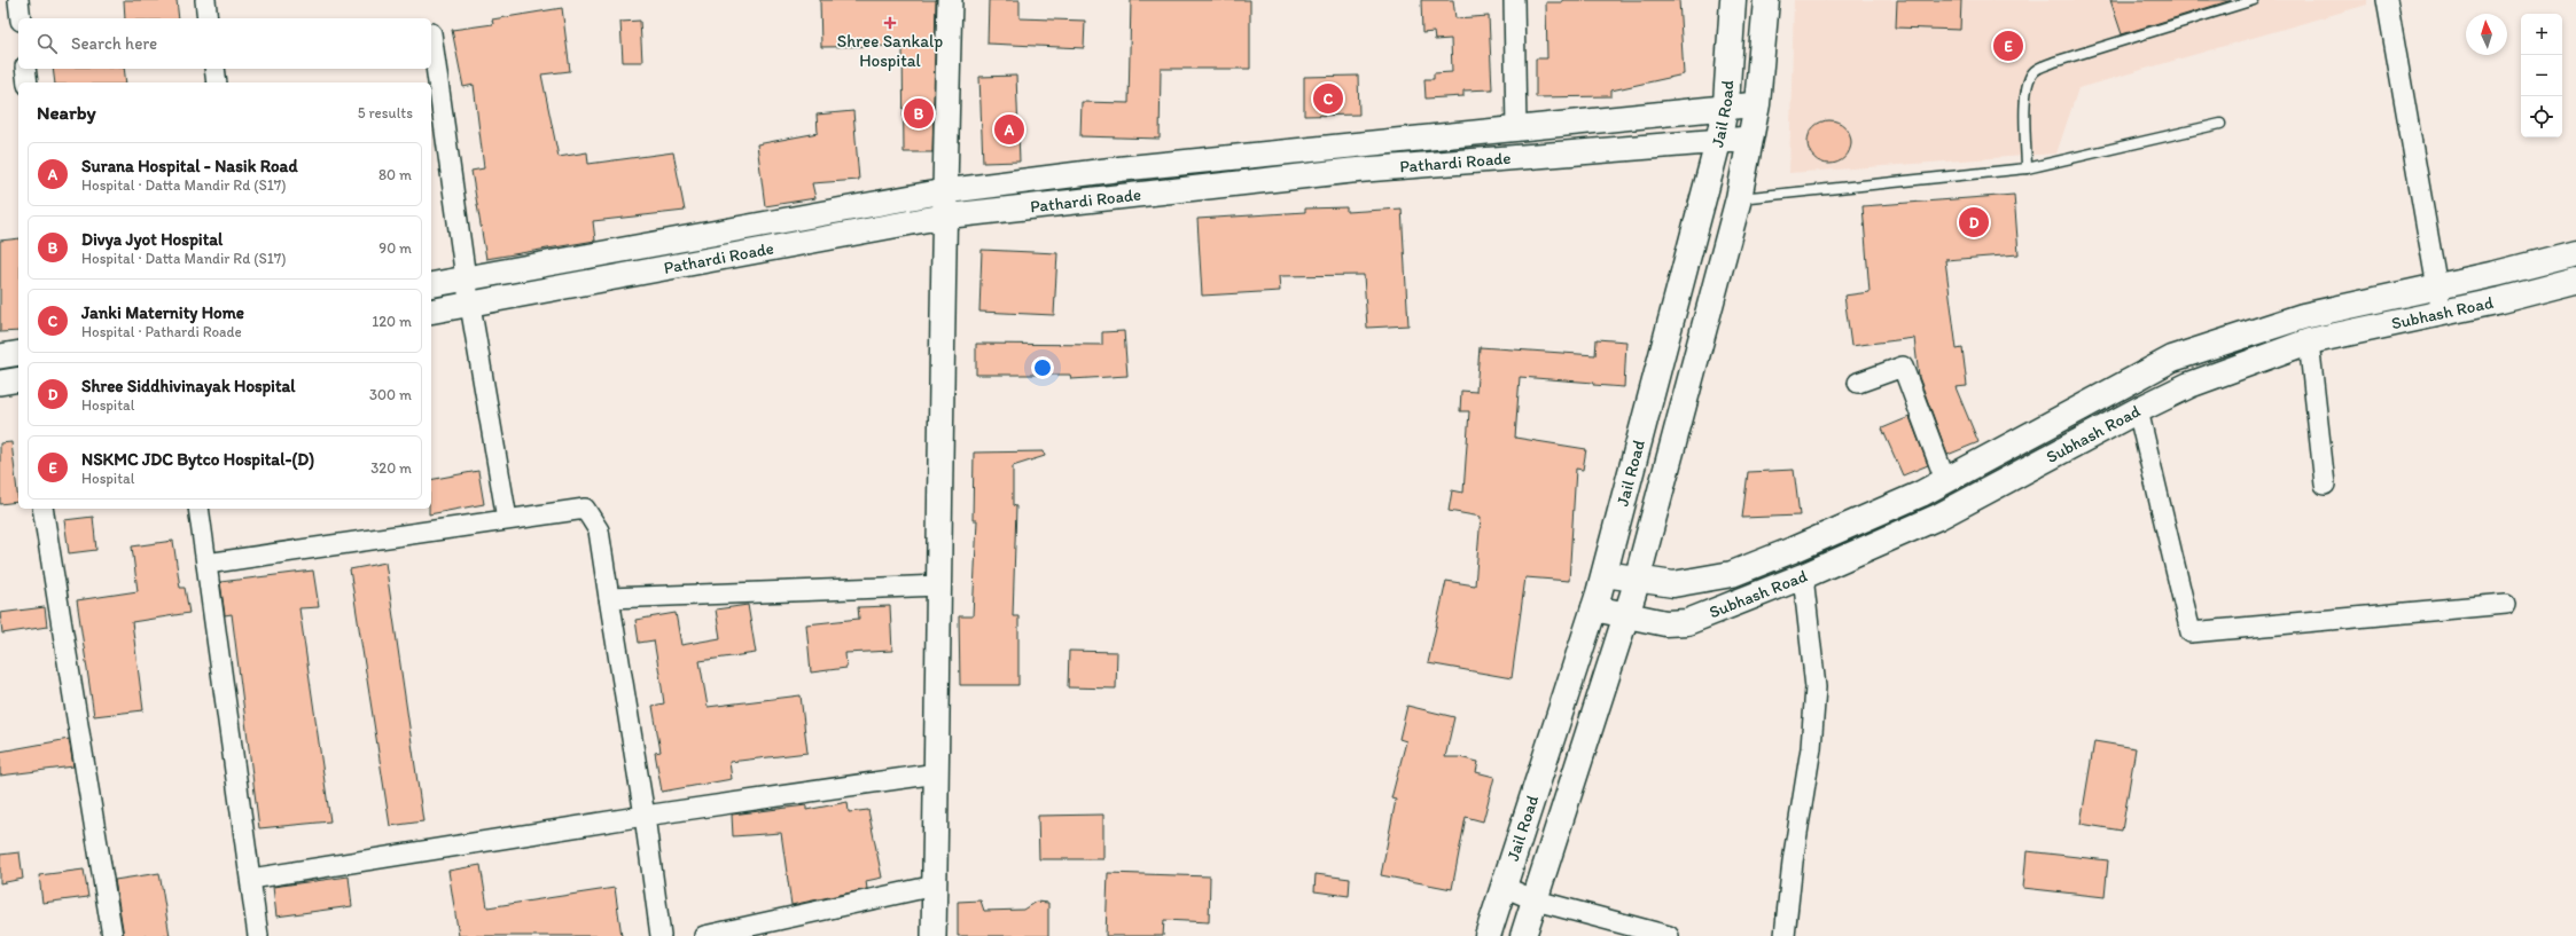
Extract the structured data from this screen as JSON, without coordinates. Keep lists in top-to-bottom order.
{
  "streets": {
    "main road": ["Jail Road", "Subhash Road"],
    "street": ["Pathardi Roade"]
  },
  "crossings": [
    ["Jail Road", "Pathardi Roade"],
    ["Jail Road", "Subhash Road"]
  ],
  "places": {
    "health": ["Shree Sankalp Hospital"]
  },
  "north": "top",
  "page": {
    "map_buttons": ["+", "−"],
    "search": "Search here",
    "pins": [
      "E",
      "C",
      "B",
      "A",
      "D"
    ],
    "heading": ["Nearby", "5 results"],
    "list": [
      {
        "mark": "A",
        "name": "Surana Hospital - Nasik Road",
        "note": "Hospital · Datta Mandir Rd (S17)",
        "value": "80 m"
      },
      {
        "mark": "B",
        "name": "Divya Jyot Hospital",
        "note": "Hospital · Datta Mandir Rd (S17)",
        "value": "90 m"
      },
      {
        "mark": "C",
        "name": "Janki Maternity Home",
        "note": "Hospital · Pathardi Roade",
        "value": "120 m"
      },
      {
        "mark": "D",
        "name": "Shree Siddhivinayak Hospital",
        "note": "Hospital",
        "value": "300 m"
      },
      {
        "mark": "E",
        "name": "NSKMC JDC Bytco Hospital-(D)",
        "note": "Hospital",
        "value": "320 m"
      }
    ]
  }
}
